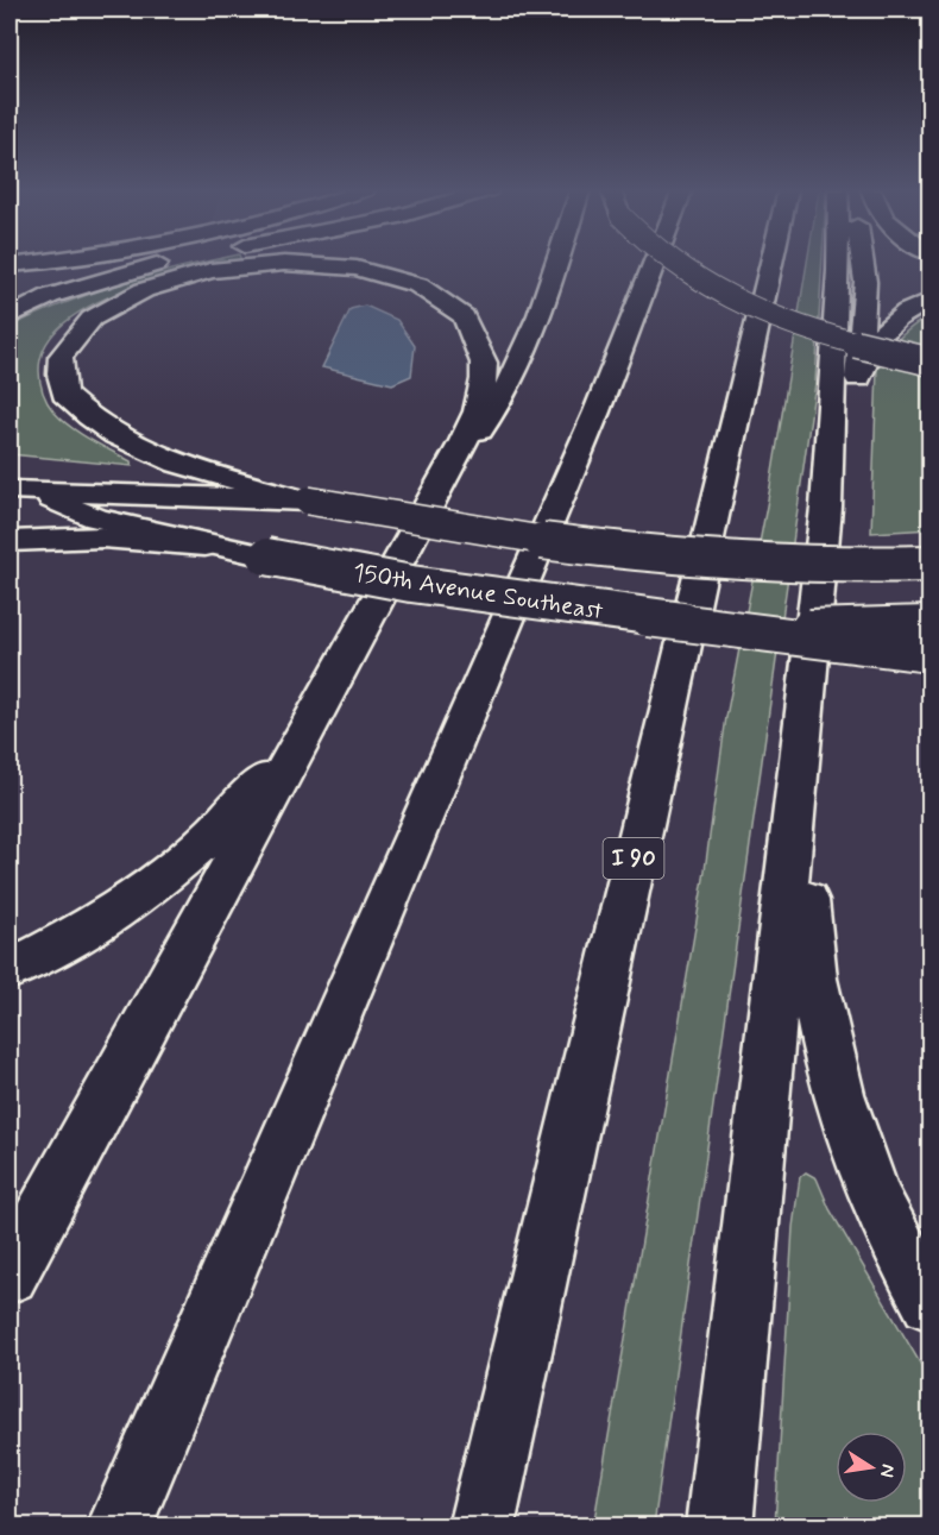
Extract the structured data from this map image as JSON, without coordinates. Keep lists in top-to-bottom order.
{
  "streets": {
    "main road": ["150th Avenue Southeast", "I 90"]
  },
  "north": "right"
}
